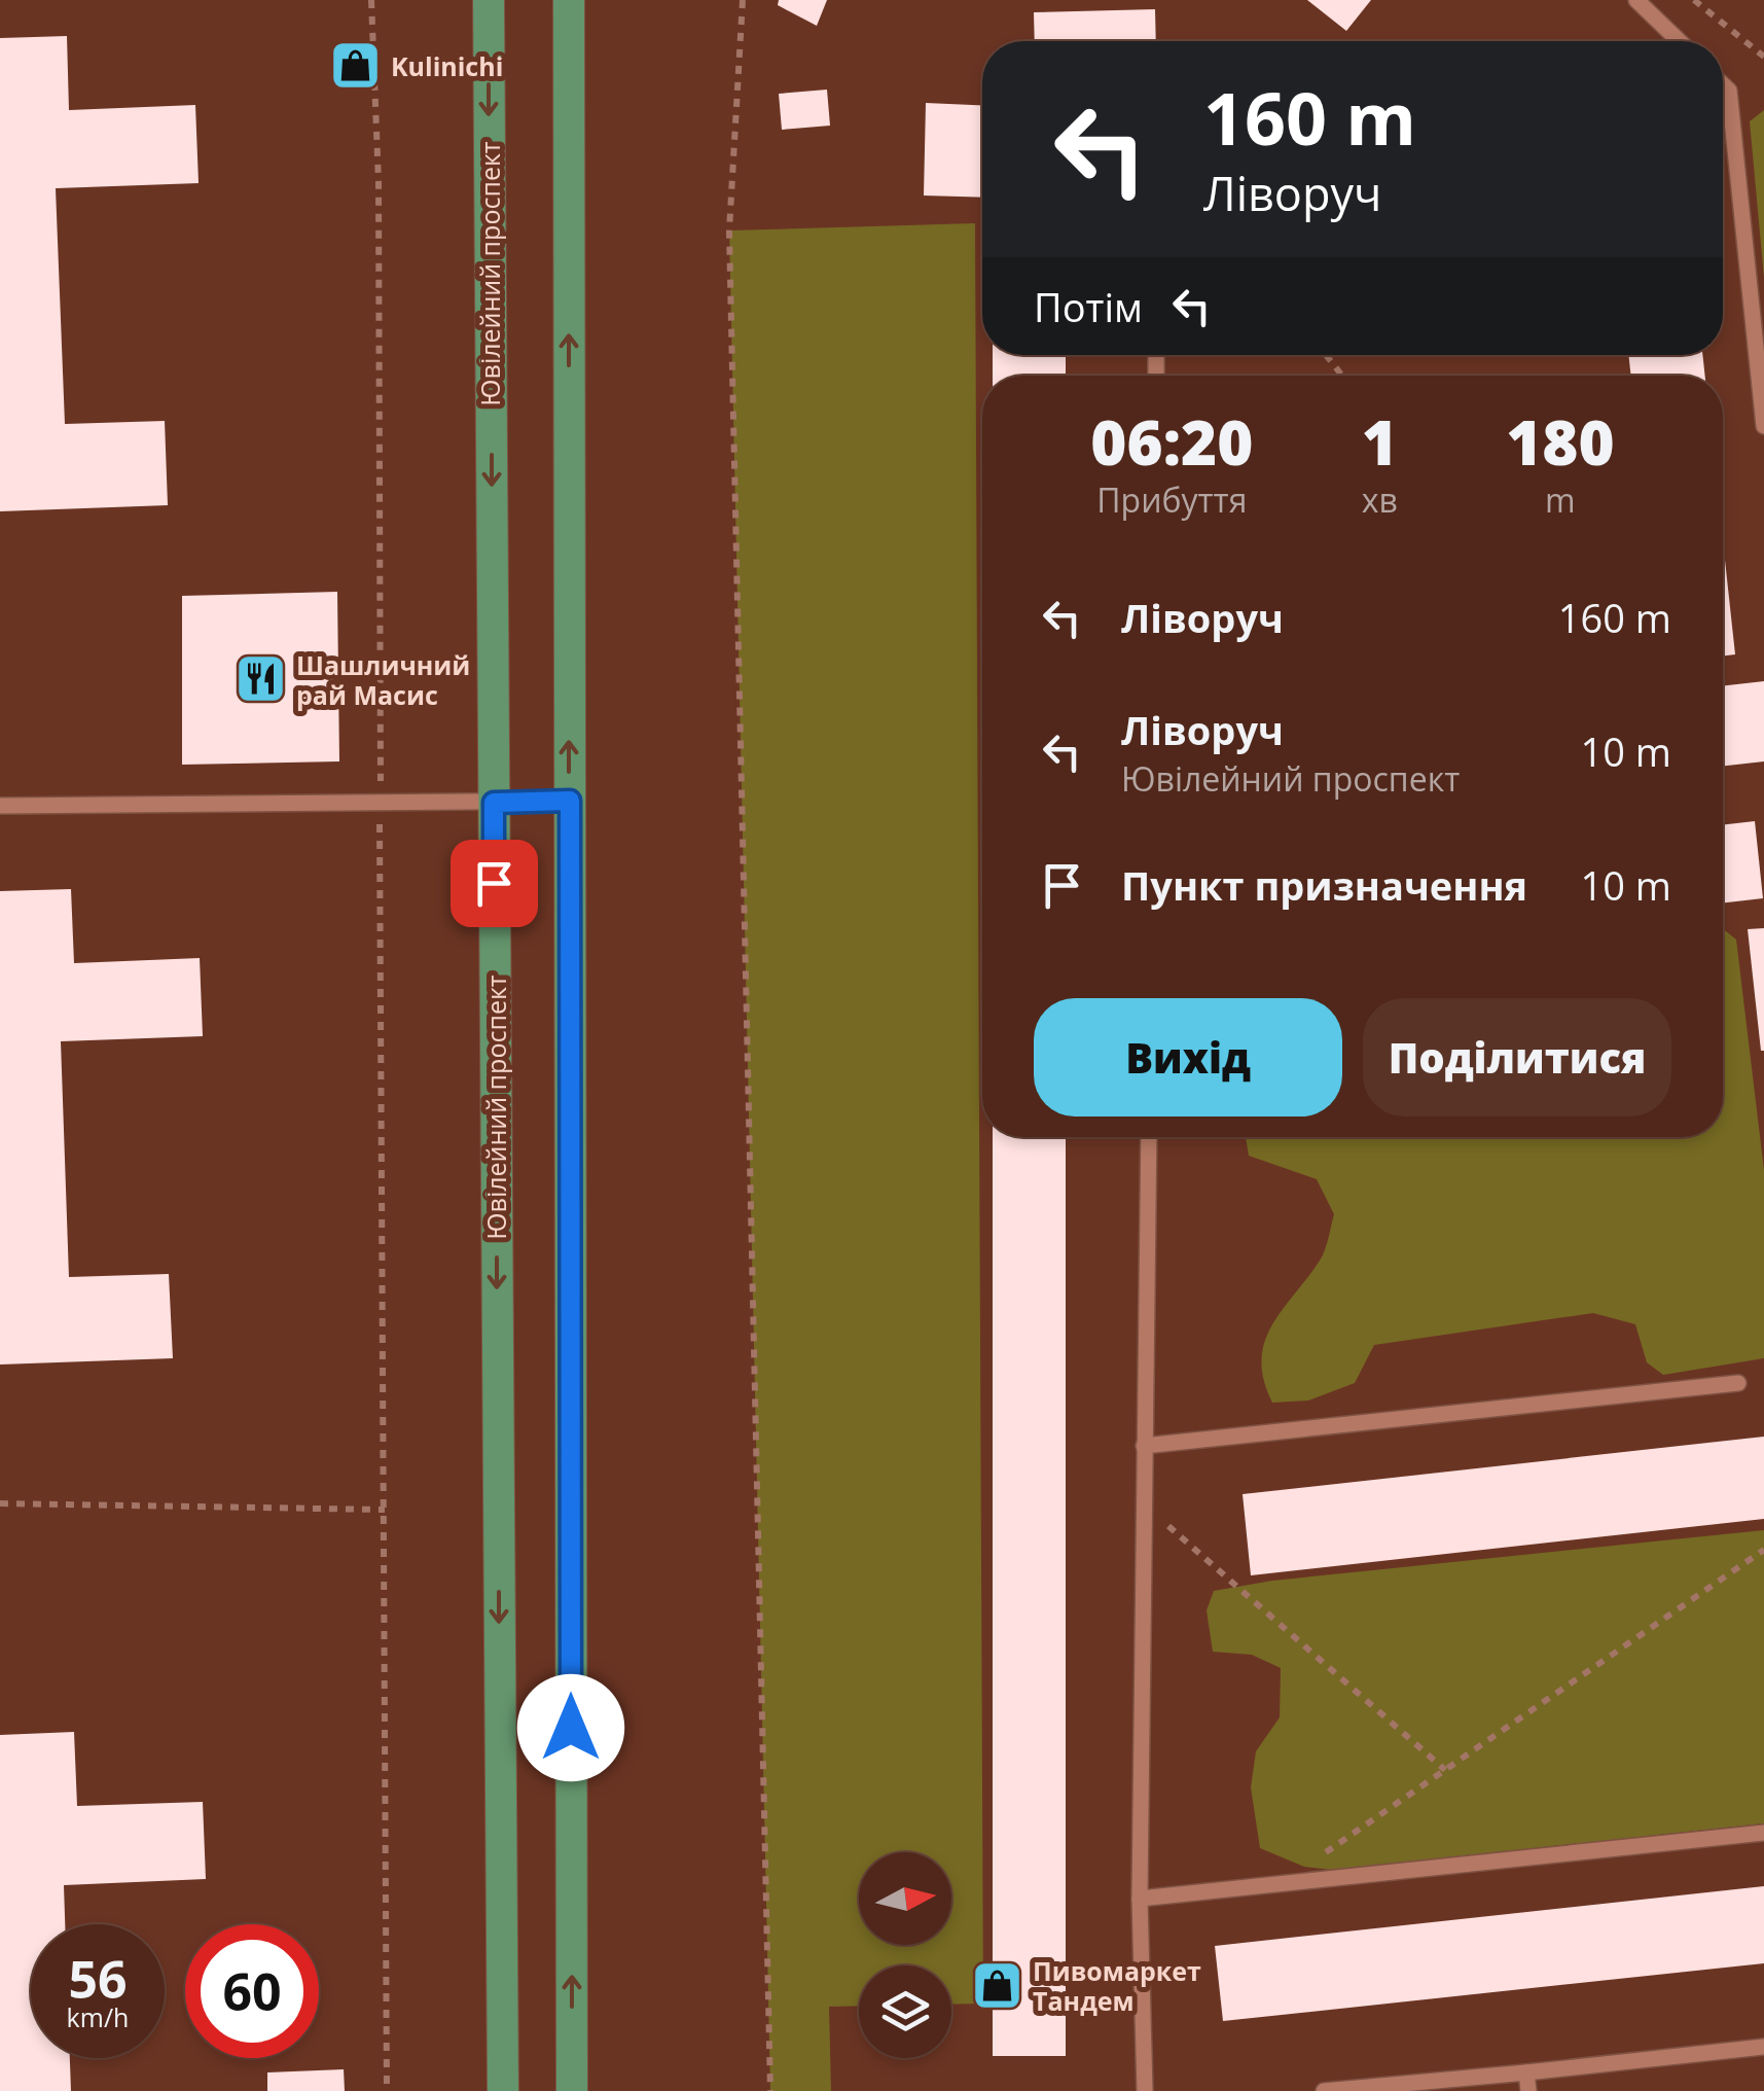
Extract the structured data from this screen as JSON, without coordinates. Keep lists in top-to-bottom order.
{
  "streets": {
    "main road": ["Ювілейний проспект"]
  },
  "places": {
    "shop": ["Kulinichi", "Пивомаркет Тандем"],
    "restaurant": ["Шашличний рай Масис"]
  },
  "north": "right",
  "page": {
    "turn": ["160 m", "Ліворуч"],
    "then": "Потім",
    "eta": [
      "06:20",
      "Прибуття",
      "1",
      "хв",
      "180",
      "m"
    ],
    "list": [
      {
        "name": "Ліворуч",
        "value": "160 m"
      },
      {
        "name": "Ліворуч",
        "note": "Ювілейний проспект",
        "value": "10 m"
      },
      {
        "name": "Пункт призначення",
        "value": "10 m"
      }
    ],
    "buttons": ["Вихід", "Поділитися"],
    "speed": "56 km/h",
    "limit": "60"
  }
}
